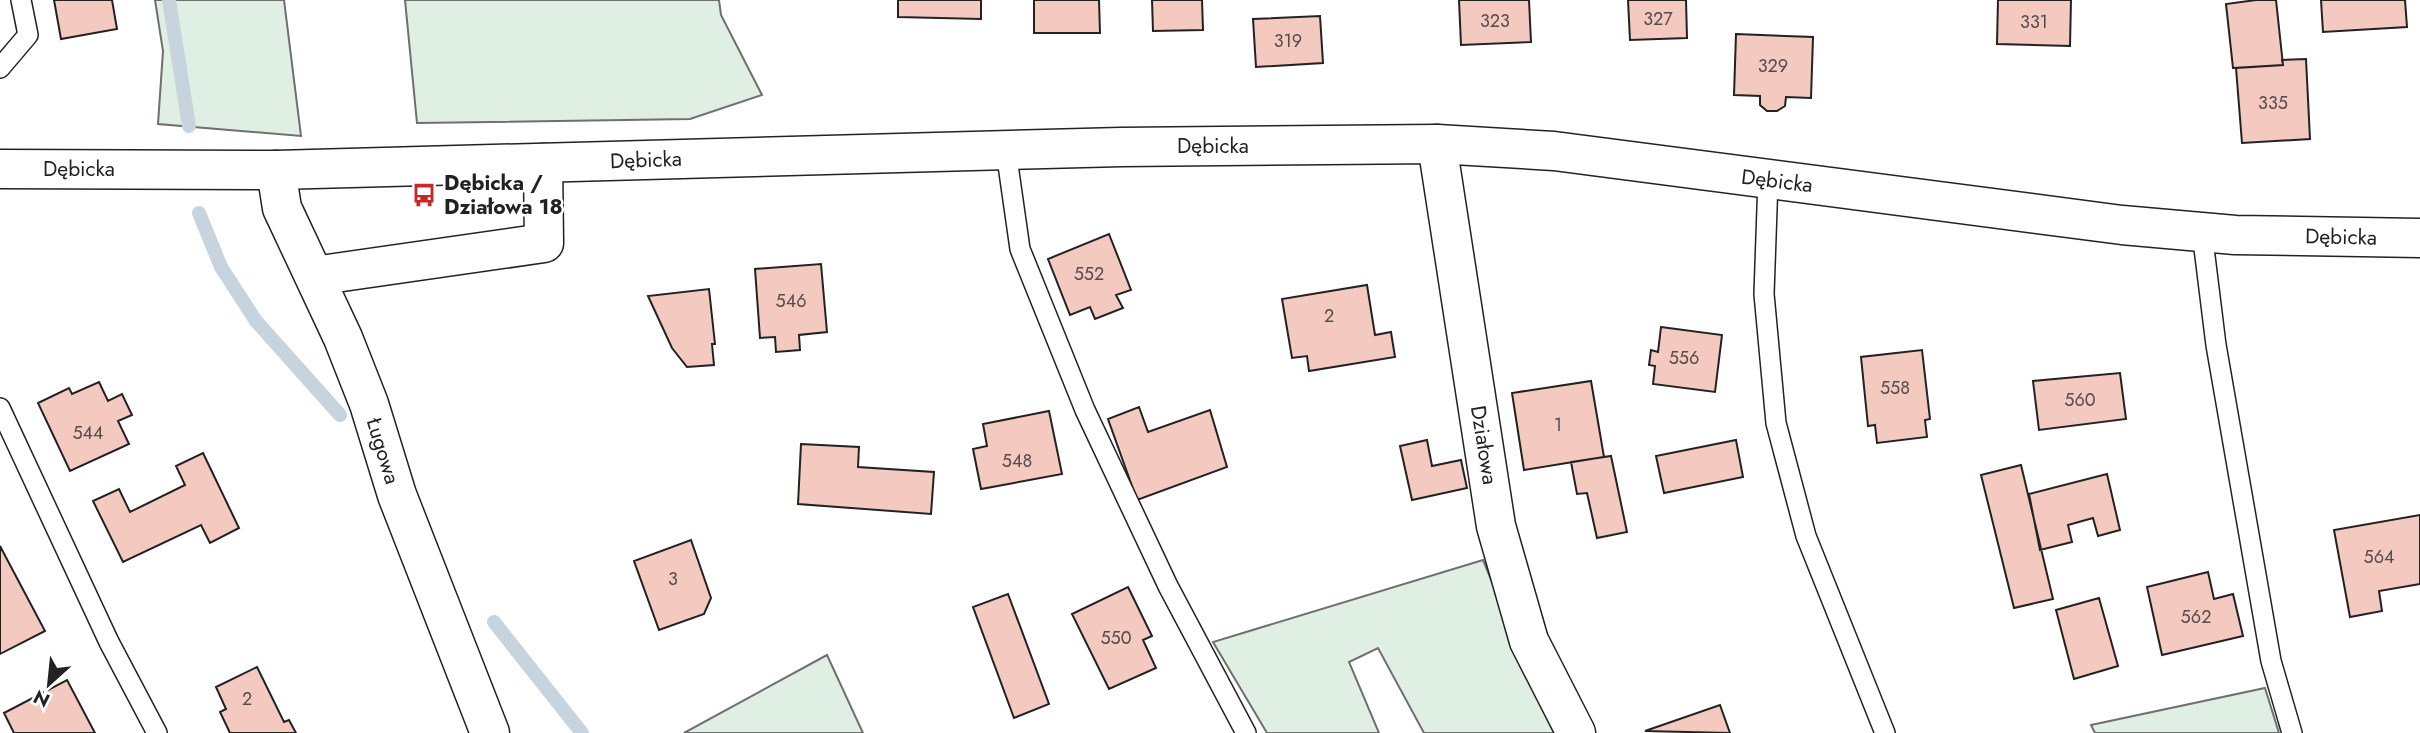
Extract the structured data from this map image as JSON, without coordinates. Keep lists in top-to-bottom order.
{
  "streets": {
    "street": ["Dębicka", "Działowa", "Ługowa"]
  },
  "crossings": [
    ["Dębicka", "Działowa"],
    ["Dębicka", "Ługowa"]
  ],
  "places": {
    "bus stop": ["Dębicka / Działowa 18"]
  },
  "house_numbers": [
    "327",
    "323",
    "331",
    "319",
    "329",
    "335",
    "552",
    "546",
    "2",
    "556",
    "558",
    "560",
    "1",
    "544",
    "548",
    "564",
    "3",
    "562",
    "550",
    "2"
  ],
  "north": "bottom left"
}
